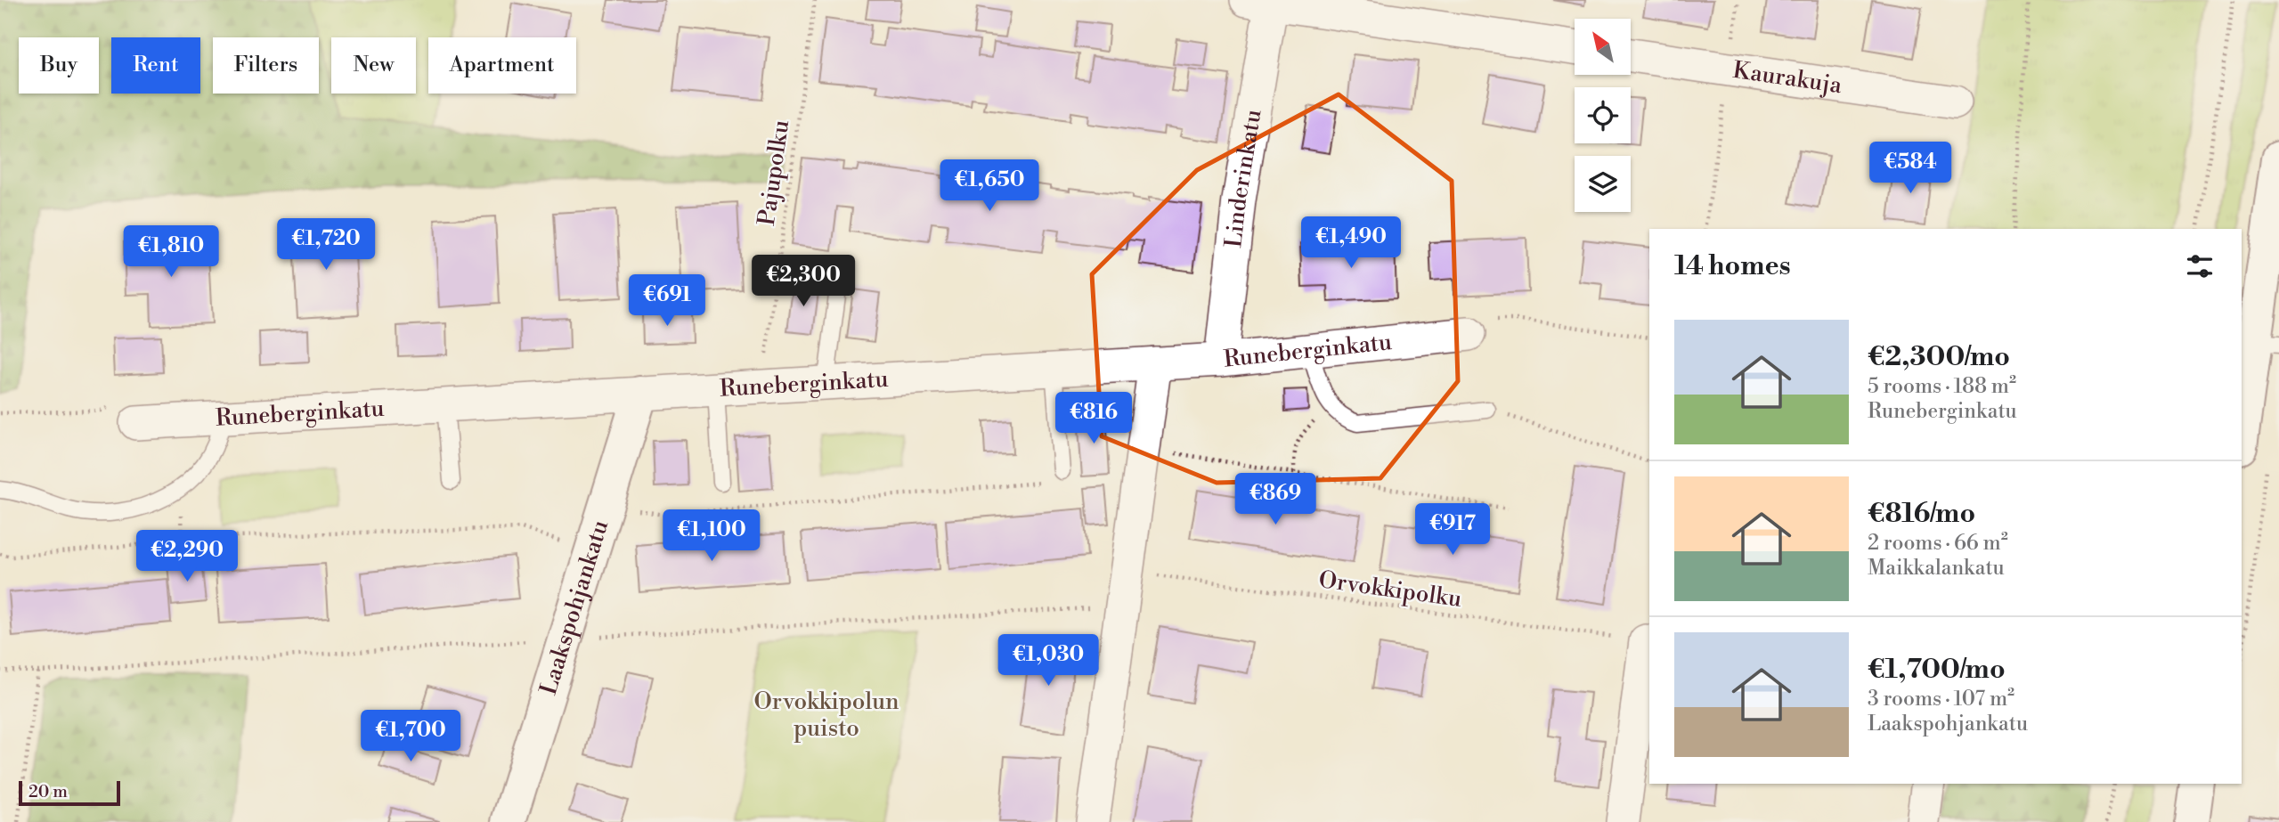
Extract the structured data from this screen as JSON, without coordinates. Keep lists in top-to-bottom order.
{
  "streets": {
    "street": [
      "Kaurakuja",
      "Linderinkatu",
      "Runeberginkatu",
      "Laakspohjankatu"
    ],
    "path": ["Pajupolku", "Orvokkipolku"]
  },
  "crossings": [
    ["Pajupolku", "Runeberginkatu"],
    ["Linderinkatu", "Runeberginkatu"],
    ["Runeberginkatu", "Laakspohjankatu"]
  ],
  "parks": ["Orvokkipolun puisto"],
  "scale_bar": "20 m",
  "north": "top left",
  "page": {
    "chip": [
      "Buy",
      "Rent",
      "Filters",
      "New",
      "Apartment"
    ],
    "price": [
      "€584",
      "€1,650",
      "€1,490",
      "€1,720",
      "€1,810",
      "€2,300",
      "€691",
      "€816",
      "€869",
      "€917",
      "€1,100",
      "€2,290",
      "€1,030",
      "€1,700"
    ],
    "heading": "14 homes",
    "list": [
      {
        "name": "€2,300/mo",
        "note": "5 rooms · 188 m² · Runeberginkatu"
      },
      {
        "name": "€816/mo",
        "note": "2 rooms · 66 m² · Maikkalankatu"
      },
      {
        "name": "€1,700/mo",
        "note": "3 rooms · 107 m² · Laakspohjankatu"
      }
    ],
    "scale": "20 m"
  }
}
